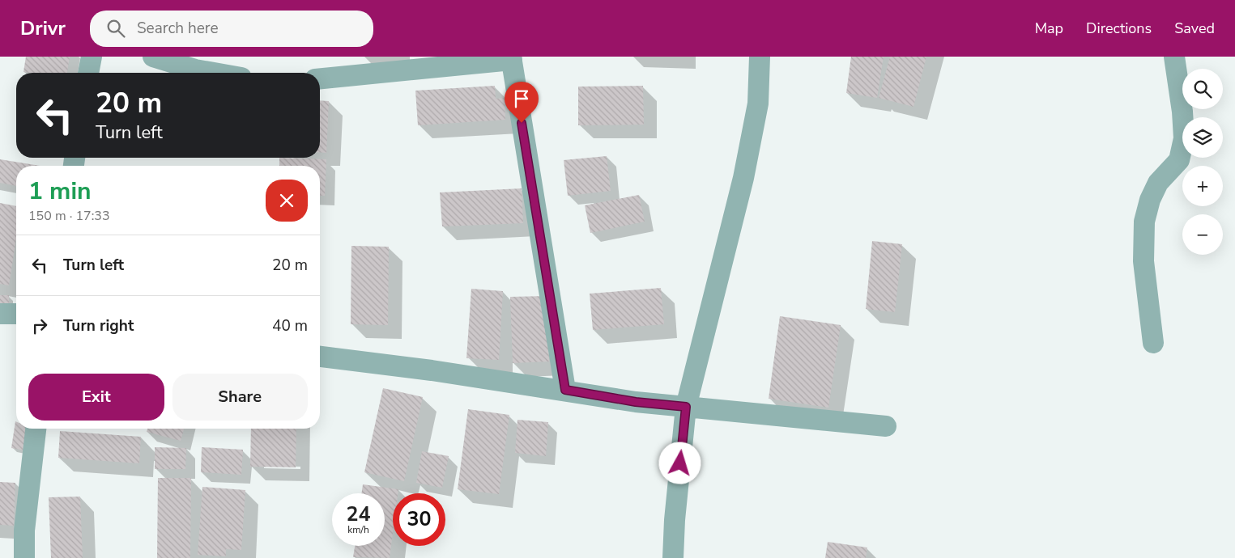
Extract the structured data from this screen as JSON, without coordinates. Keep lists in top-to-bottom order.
{
  "page": {
    "header": "Drivr",
    "search": "Search here",
    "nav": ["Map", "Directions", "Saved"],
    "map_buttons": ["+", "−"],
    "turn": ["20 m", "Turn left"],
    "heading": ["1 min", "150 m · 17:33"],
    "list": [
      {
        "name": "Turn left",
        "value": "20 m"
      },
      {
        "name": "Turn right",
        "value": "40 m"
      }
    ],
    "buttons": ["Exit", "Share"],
    "speed": "24 km/h",
    "limit": "30"
  }
}
